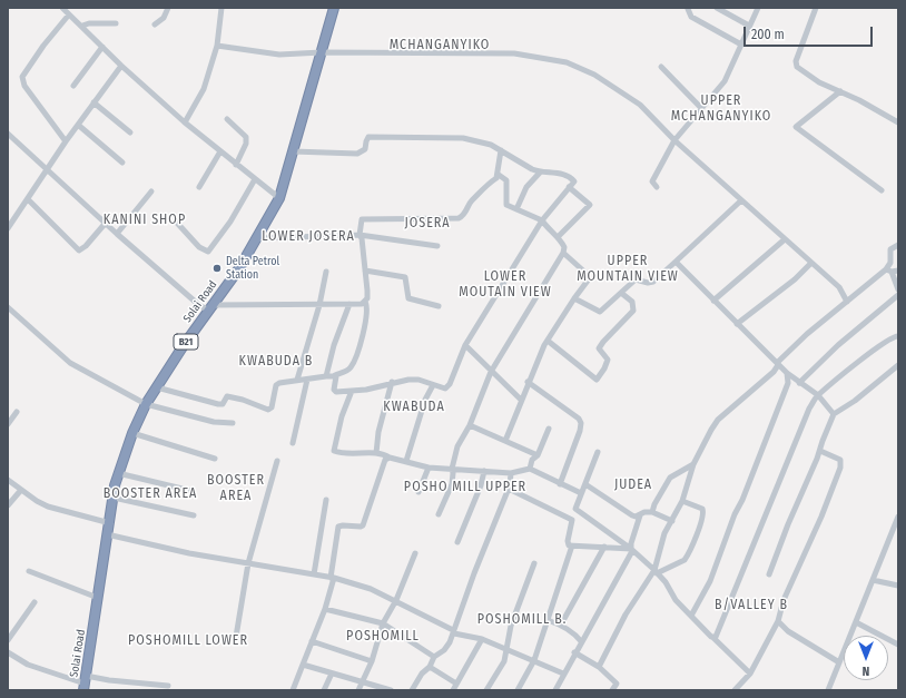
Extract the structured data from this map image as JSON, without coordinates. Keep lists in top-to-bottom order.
{
  "streets": {
    "highway": ["Solai Road", "B21"]
  },
  "districts": [
    "MCHANGANYIKO",
    "UPPER MCHANGANYIKO",
    "KANINI SHOP",
    "JOSERA",
    "LOWER JOSERA",
    "UPPER MOUNTAIN VIEW",
    "LOWER MOUTAIN VIEW",
    "KWABUDA B",
    "KWABUDA",
    "BOOSTER AREA",
    "JUDEA",
    "POSHO MILL UPPER",
    "BOOSTER AREA",
    "B/VALLEY B",
    "POSHOMILL B.",
    "POSHOMILL",
    "POSHOMILL LOWER"
  ],
  "places": ["Delta Petrol Station"],
  "scale_bar": "200 m",
  "north": "bottom"
}
